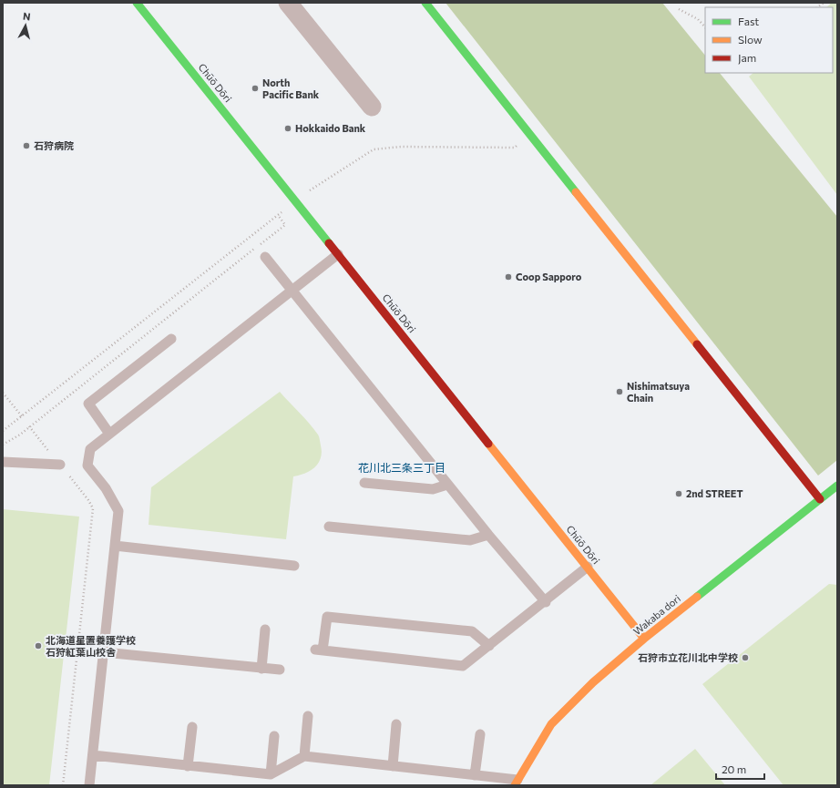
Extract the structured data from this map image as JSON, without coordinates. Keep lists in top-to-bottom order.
{
  "streets": {
    "street": ["Chūō Dōri", "Wakaba dori"]
  },
  "crossings": [
    ["Chūō Dōri", "Wakaba dori"]
  ],
  "districts": ["花川北三条三丁目"],
  "places": [
    "North Pacific Bank",
    "Hokkaido Bank",
    "石狩病院",
    "Coop Sapporo",
    "Nishimatsuya Chain",
    "2nd STREET",
    "北海道星置養護学校 石狩紅葉山校舎",
    "石狩市立花川北中学校"
  ],
  "legend": ["Fast", "Slow", "Jam"],
  "scale_bar": "20 m",
  "north": "top"
}
